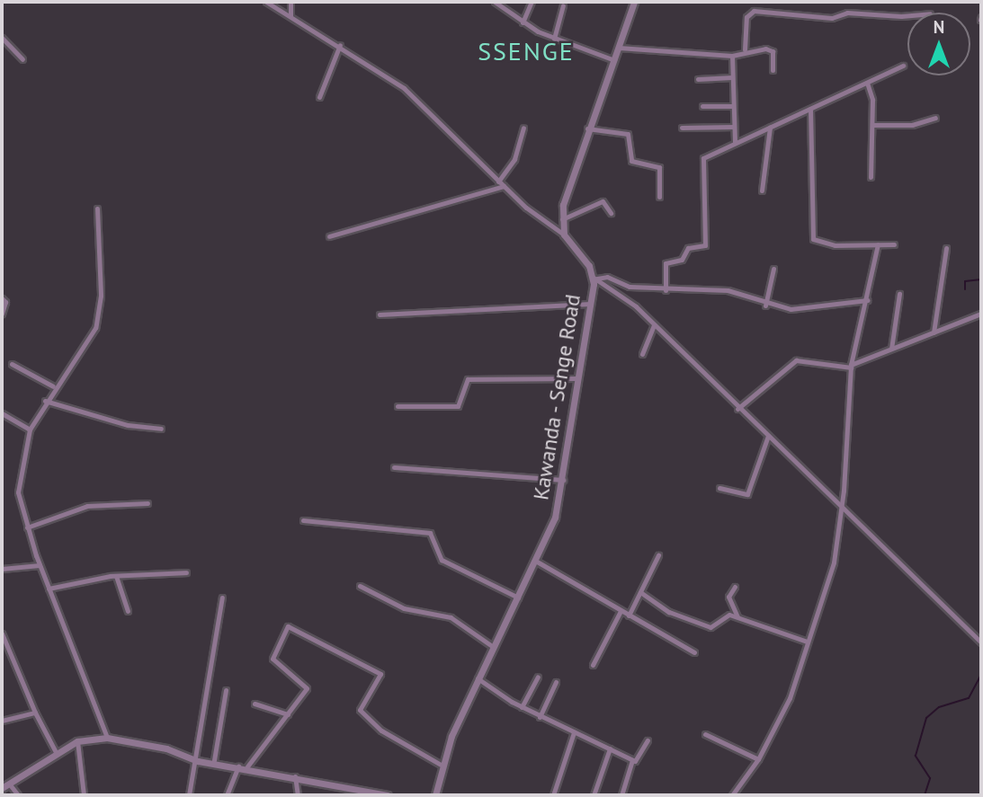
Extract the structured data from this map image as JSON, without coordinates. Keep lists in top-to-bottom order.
{
  "streets": {
    "street": ["Kawanda - Senge Road"]
  },
  "districts": ["SSENGE"],
  "north": "top"
}
